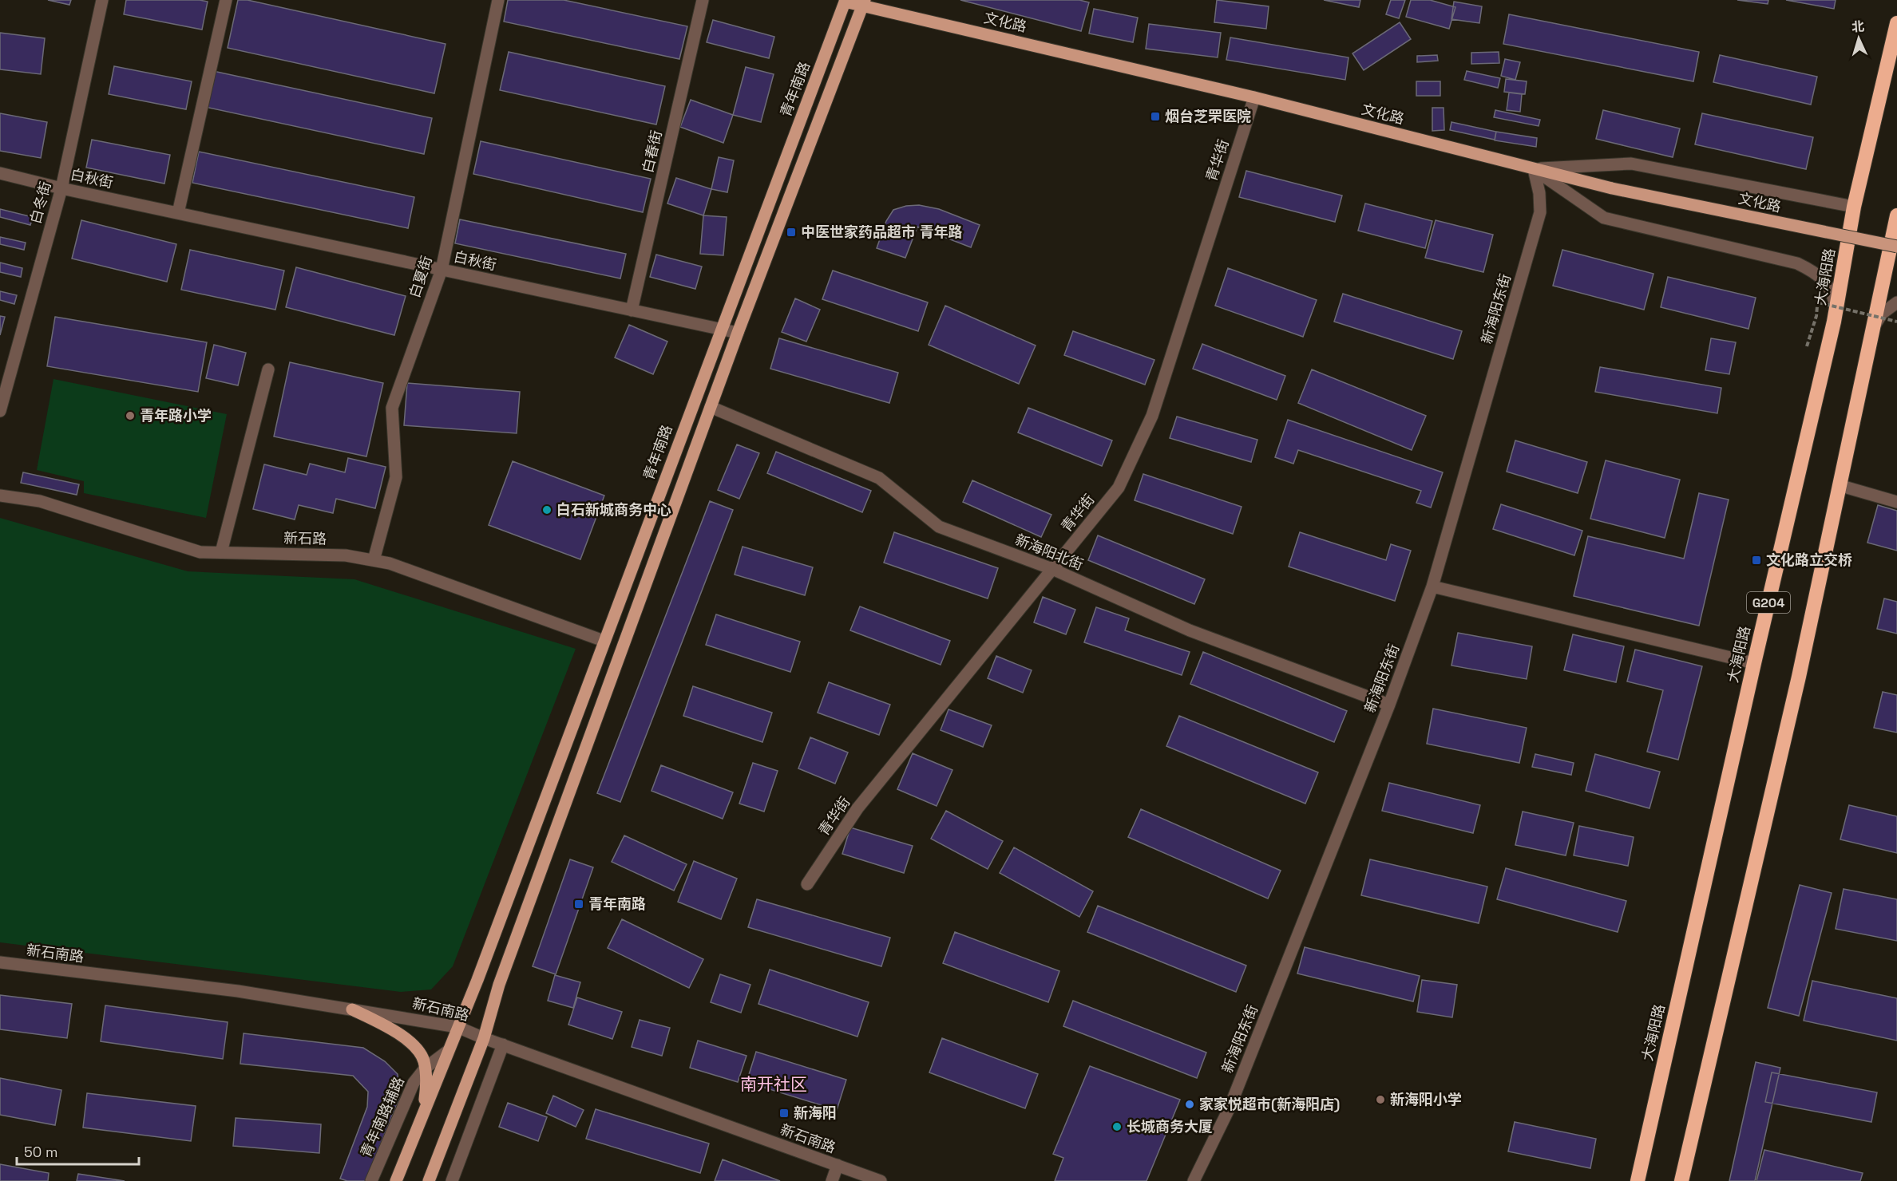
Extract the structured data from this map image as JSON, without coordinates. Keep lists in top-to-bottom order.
{
  "streets": {
    "highway": ["大海阳路", "G204"],
    "main road": ["文化路", "青年南路"],
    "street": [
      "白春街",
      "青华街",
      "白秋街",
      "白冬街",
      "白夏街",
      "新海阳东街",
      "新石路",
      "新海阳北街",
      "新石南路",
      "青年南路辅路"
    ]
  },
  "crossings": [
    ["文化路", "青年南路"],
    ["文化路", "青华街"],
    ["文化路", "新海阳东街"],
    ["青年南路", "白秋街"],
    ["青年南路", "新石路"],
    ["青年南路", "新石南路"],
    ["青年南路", "青年南路辅路"],
    ["白春街", "白秋街"],
    ["青华街", "新海阳北街"],
    ["白秋街", "白冬街"],
    ["白秋街", "白夏街"],
    ["白夏街", "新石路"],
    ["新海阳东街", "新海阳北街"]
  ],
  "districts": ["南开社区"],
  "places": {
    "transit": [
      "烟台芝罘医院",
      "中医世家药品超市 青年路",
      "文化路立交桥",
      "青年南路",
      "新海阳"
    ],
    "other": [
      "青年路小学",
      "白石新城商务中心",
      "新海阳小学",
      "家家悦超市(新海阳店)",
      "长城商务大厦"
    ]
  },
  "scale_bar": "50 m",
  "north": "top"
}
